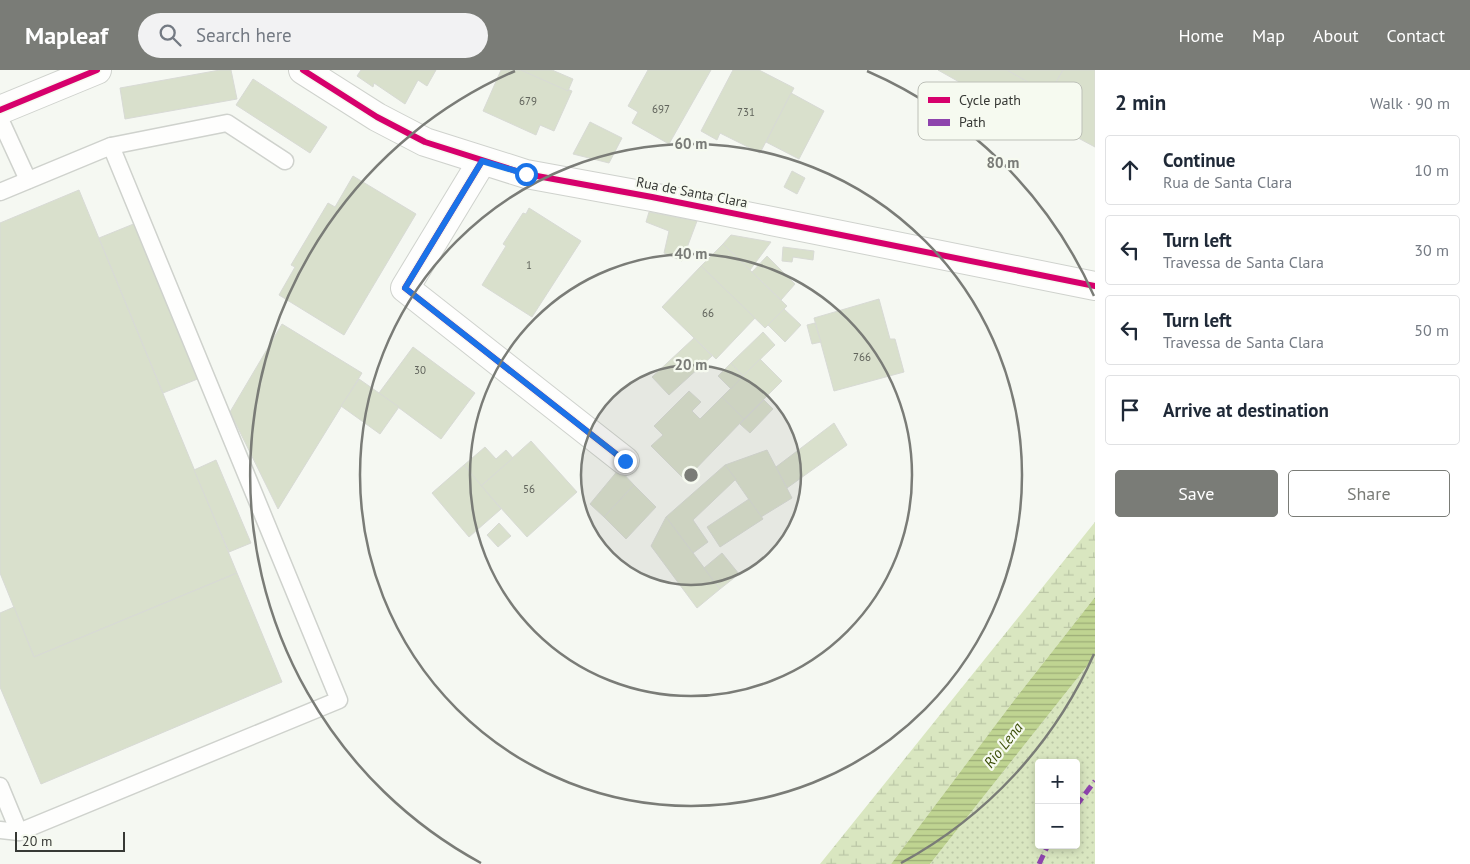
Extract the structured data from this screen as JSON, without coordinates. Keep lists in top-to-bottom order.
{
  "streets": {
    "street": ["Rua de Santa Clara"]
  },
  "water": ["Rio Lena"],
  "house_numbers": [
    "679",
    "697",
    "731",
    "1",
    "66",
    "766",
    "30",
    "56"
  ],
  "legend": ["Cycle path", "Path"],
  "scale_bar": "20 m",
  "page": {
    "header": "Mapleaf",
    "search": "Search here",
    "nav": [
      "Home",
      "Map",
      "About",
      "Contact"
    ],
    "heading": ["2 min", "Walk · 90 m"],
    "list": [
      ["Continue", "Rua de Santa Clara", "10 m"],
      ["Turn left", "Travessa de Santa Clara", "30 m"],
      ["Turn left", "Travessa de Santa Clara", "50 m"],
      "Arrive at destination"
    ],
    "buttons": ["Save", "Share"],
    "map_buttons": ["+", "−"],
    "scale": "20 m"
  },
  "rings": [
    "60 m",
    "80 m",
    "40 m",
    "20 m"
  ]
}
